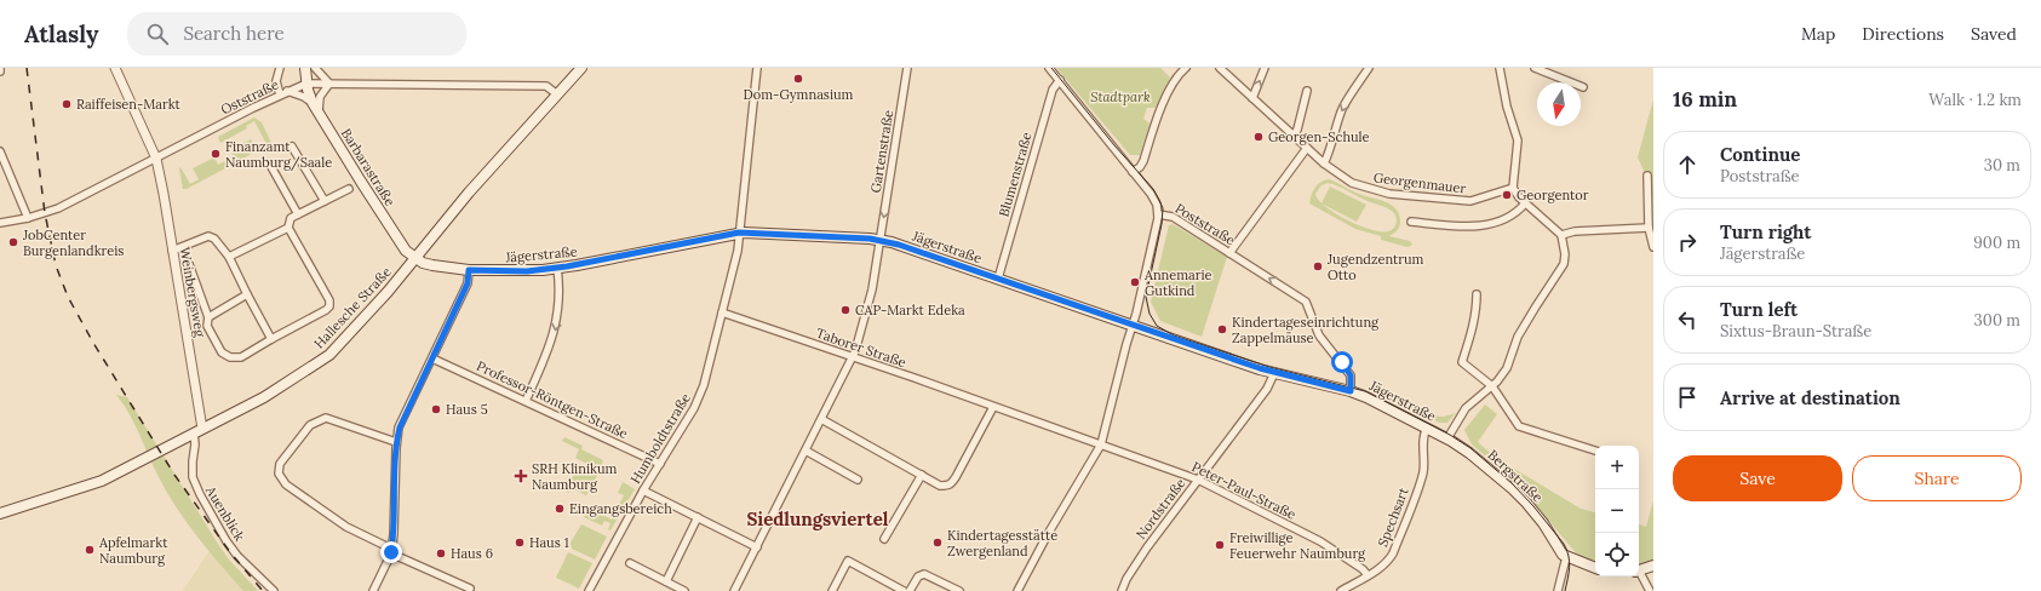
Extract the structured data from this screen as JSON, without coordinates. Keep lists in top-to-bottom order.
{
  "streets": {
    "main road": [
      "Barbarastraße",
      "Jägerstraße",
      "Hallesche Straße",
      "Bergstraße"
    ],
    "street": [
      "Oststraße",
      "Gartenstraße",
      "Blumenstraße",
      "Georgenmauer",
      "Poststraße",
      "Weinbergsweg",
      "Taborer Straße",
      "Professor-Röntgen-Straße",
      "Humboldtstraße",
      "Peter-Paul-Straße",
      "Nordstraße",
      "Auenblick",
      "Spechsart"
    ]
  },
  "crossings": [
    ["Oststraße", "Barbarastraße"],
    ["Oststraße", "Weinbergsweg"],
    ["Oststraße", "Hallesche Straße"],
    ["Gartenstraße", "Jägerstraße"],
    ["Gartenstraße", "Taborer Straße"],
    ["Barbarastraße", "Jägerstraße"],
    ["Barbarastraße", "Hallesche Straße"],
    ["Blumenstraße", "Poststraße"],
    ["Blumenstraße", "Jägerstraße"],
    ["Poststraße", "Jägerstraße"],
    ["Jägerstraße", "Hallesche Straße"],
    ["Jägerstraße", "Humboldtstraße"],
    ["Jägerstraße", "Bergstraße"],
    ["Jägerstraße", "Nordstraße"],
    ["Jägerstraße", "Spechsart"],
    ["Weinbergsweg", "Hallesche Straße"],
    ["Weinbergsweg", "Auenblick"],
    ["Hallesche Straße", "Auenblick"],
    ["Taborer Straße", "Humboldtstraße"],
    ["Taborer Straße", "Peter-Paul-Straße"],
    ["Professor-Röntgen-Straße", "Humboldtstraße"],
    ["Peter-Paul-Straße", "Nordstraße"],
    ["Peter-Paul-Straße", "Spechsart"]
  ],
  "one_way": ["Poststraße"],
  "districts": ["Siedlungsviertel"],
  "parks": ["Stadtpark"],
  "places": {
    "other": [
      "Dom-Gymnasium",
      "Raiffeisen-Markt",
      "Georgen-Schule",
      "Finanzamt Naumburg/Saale",
      "Georgentor",
      "JobCenter Burgenlandkreis",
      "Jugendzentrum Otto",
      "Annemarie Gutkind",
      "CAP-Markt Edeka",
      "Kindertageseinrichtung Zappelmäuse",
      "Haus 5",
      "Eingangsbereich",
      "Haus 1",
      "Kindertagesstätte Zwergenland",
      "Freiwillige Feuerwehr Naumburg",
      "Apfelmarkt Naumburg",
      "Haus 6"
    ],
    "health": ["SRH Klinikum Naumburg"]
  },
  "north": "bottom",
  "page": {
    "header": "Atlasly",
    "search": "Search here",
    "nav": ["Map", "Directions", "Saved"],
    "heading": ["16 min", "Walk · 1.2 km"],
    "list": [
      ["Continue", "Poststraße", "30 m"],
      ["Turn right", "Jägerstraße", "900 m"],
      ["Turn left", "Sixtus-Braun-Straße", "300 m"],
      "Arrive at destination"
    ],
    "buttons": ["Save", "Share"],
    "map_buttons": ["+", "−"]
  }
}
